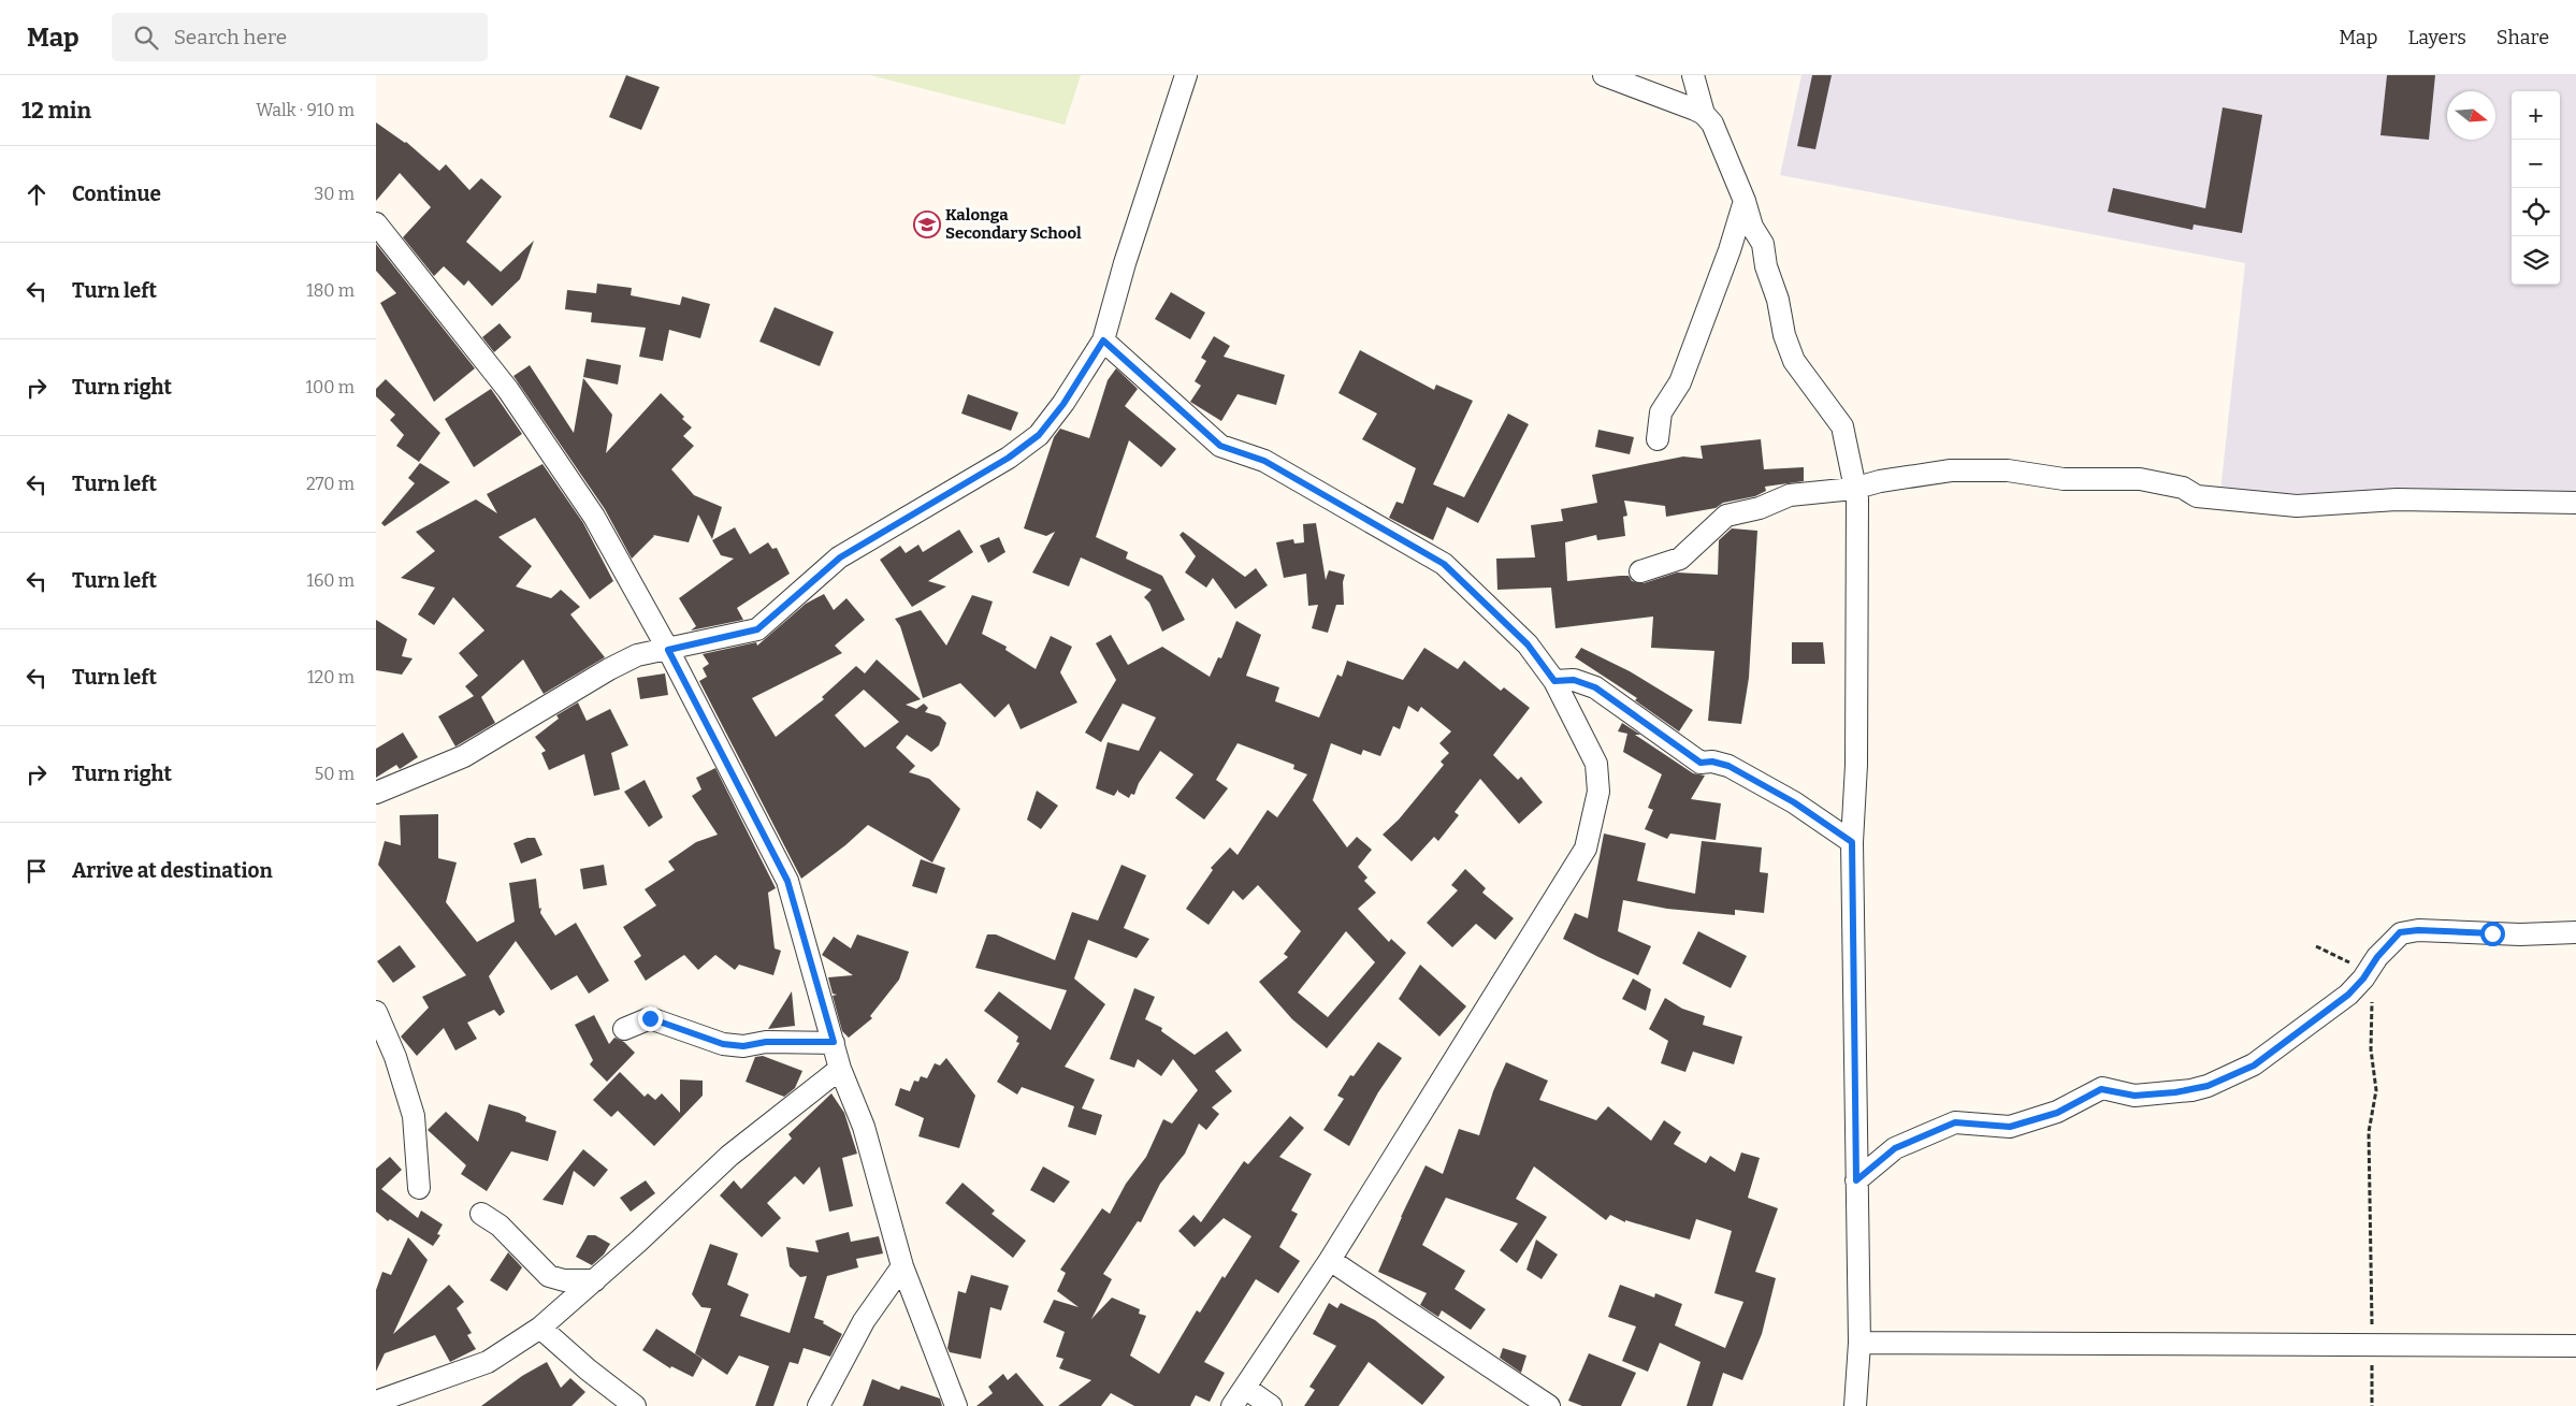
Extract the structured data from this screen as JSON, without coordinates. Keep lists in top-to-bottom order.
{
  "places": {
    "school or university": ["Kalonga Secondary School"]
  },
  "north": "right",
  "page": {
    "header": "Map",
    "search": "Search here",
    "nav": ["Map", "Layers", "Share"],
    "heading": ["12 min", "Walk · 910 m"],
    "map_buttons": ["+", "−"],
    "list": [
      ["Continue", "30 m"],
      ["Turn left", "180 m"],
      ["Turn right", "100 m"],
      ["Turn left", "270 m"],
      ["Turn left", "160 m"],
      ["Turn left", "120 m"],
      ["Turn right", "50 m"],
      "Arrive at destination"
    ]
  }
}
